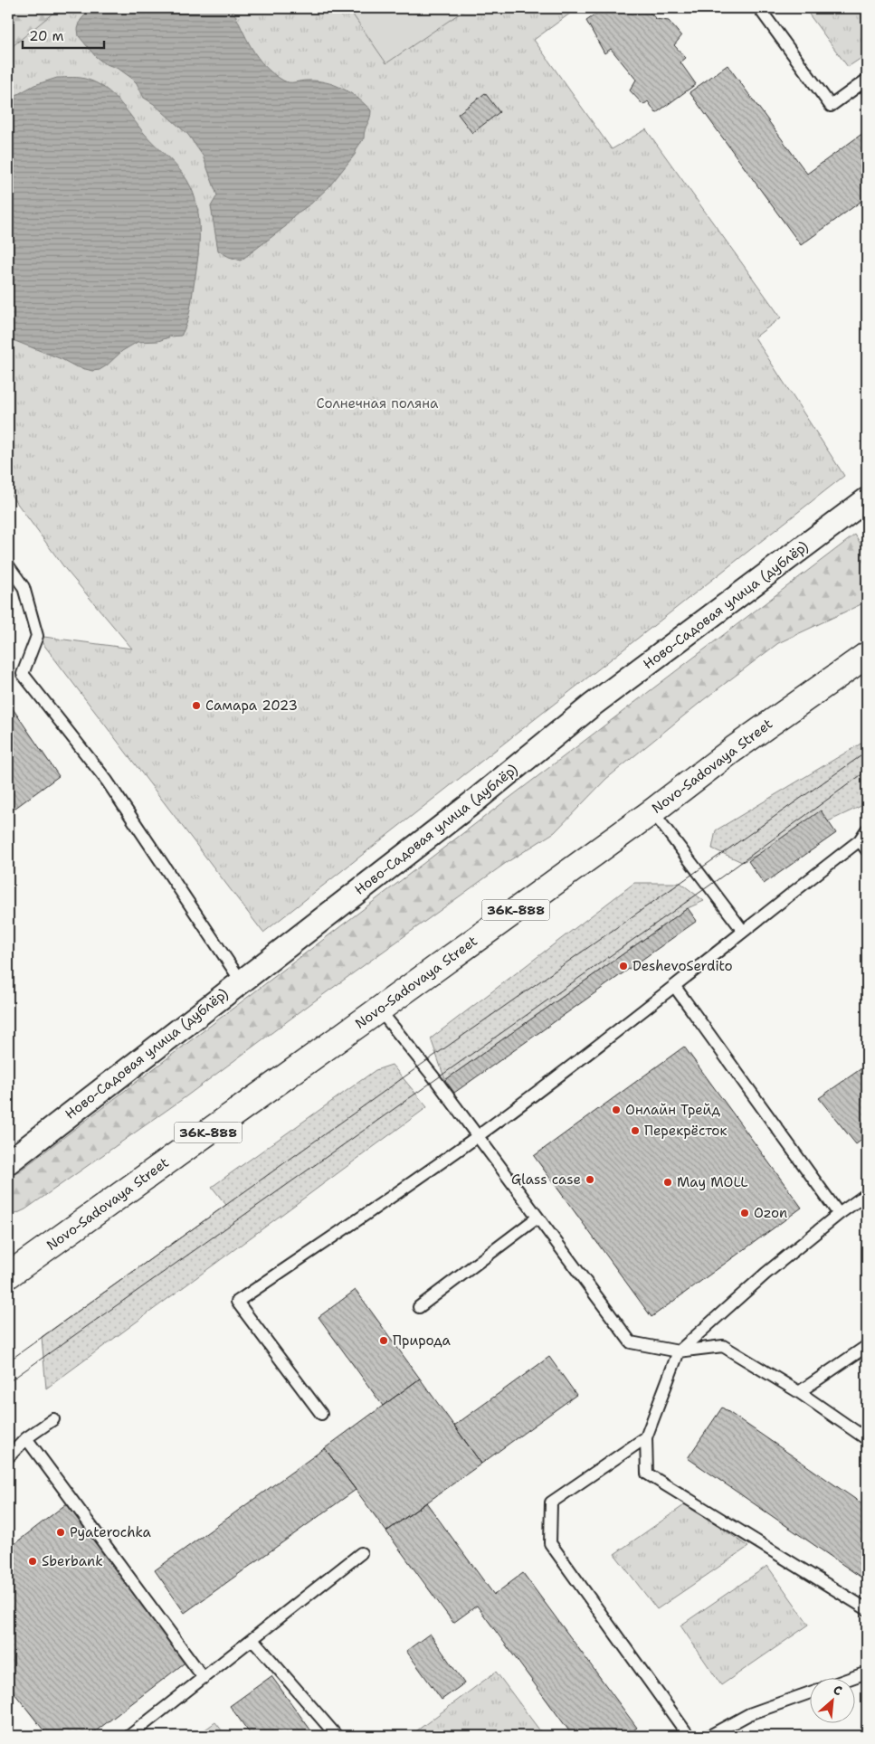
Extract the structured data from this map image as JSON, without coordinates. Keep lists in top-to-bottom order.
{
  "streets": {
    "main road": ["Novo-Sadovaya Street", "36К-888"],
    "street": ["Ново-Садовая улица (дублёр)"]
  },
  "parks": ["Солнечная поляна"],
  "places": [
    "Самара 2023",
    "DeshevoSerdito",
    "Онлайн Трейд",
    "Перекрёсток",
    "Glass case",
    "May MOLL",
    "Ozon",
    "Природа",
    "Pyaterochka",
    "Sberbank"
  ],
  "scale_bar": "20 m",
  "north": "top right"
}
